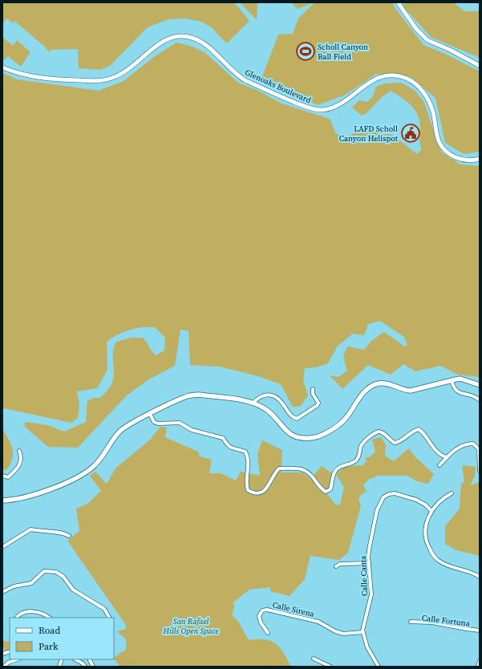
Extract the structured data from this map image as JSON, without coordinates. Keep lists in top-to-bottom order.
{
  "streets": {
    "street": [
      "Glenoaks Boulevard",
      "Calle Canta",
      "Calle Sirena",
      "Calle Fortuna"
    ]
  },
  "crossings": [
    ["Calle Canta", "Calle Sirena"]
  ],
  "parks": ["San Rafael Hills Open Space"],
  "places": {
    "sports": ["Scholl Canyon Ball Field"],
    "public building": ["LAFD Scholl Canyon Helispot"]
  },
  "legend": ["Road", "Park"]
}
